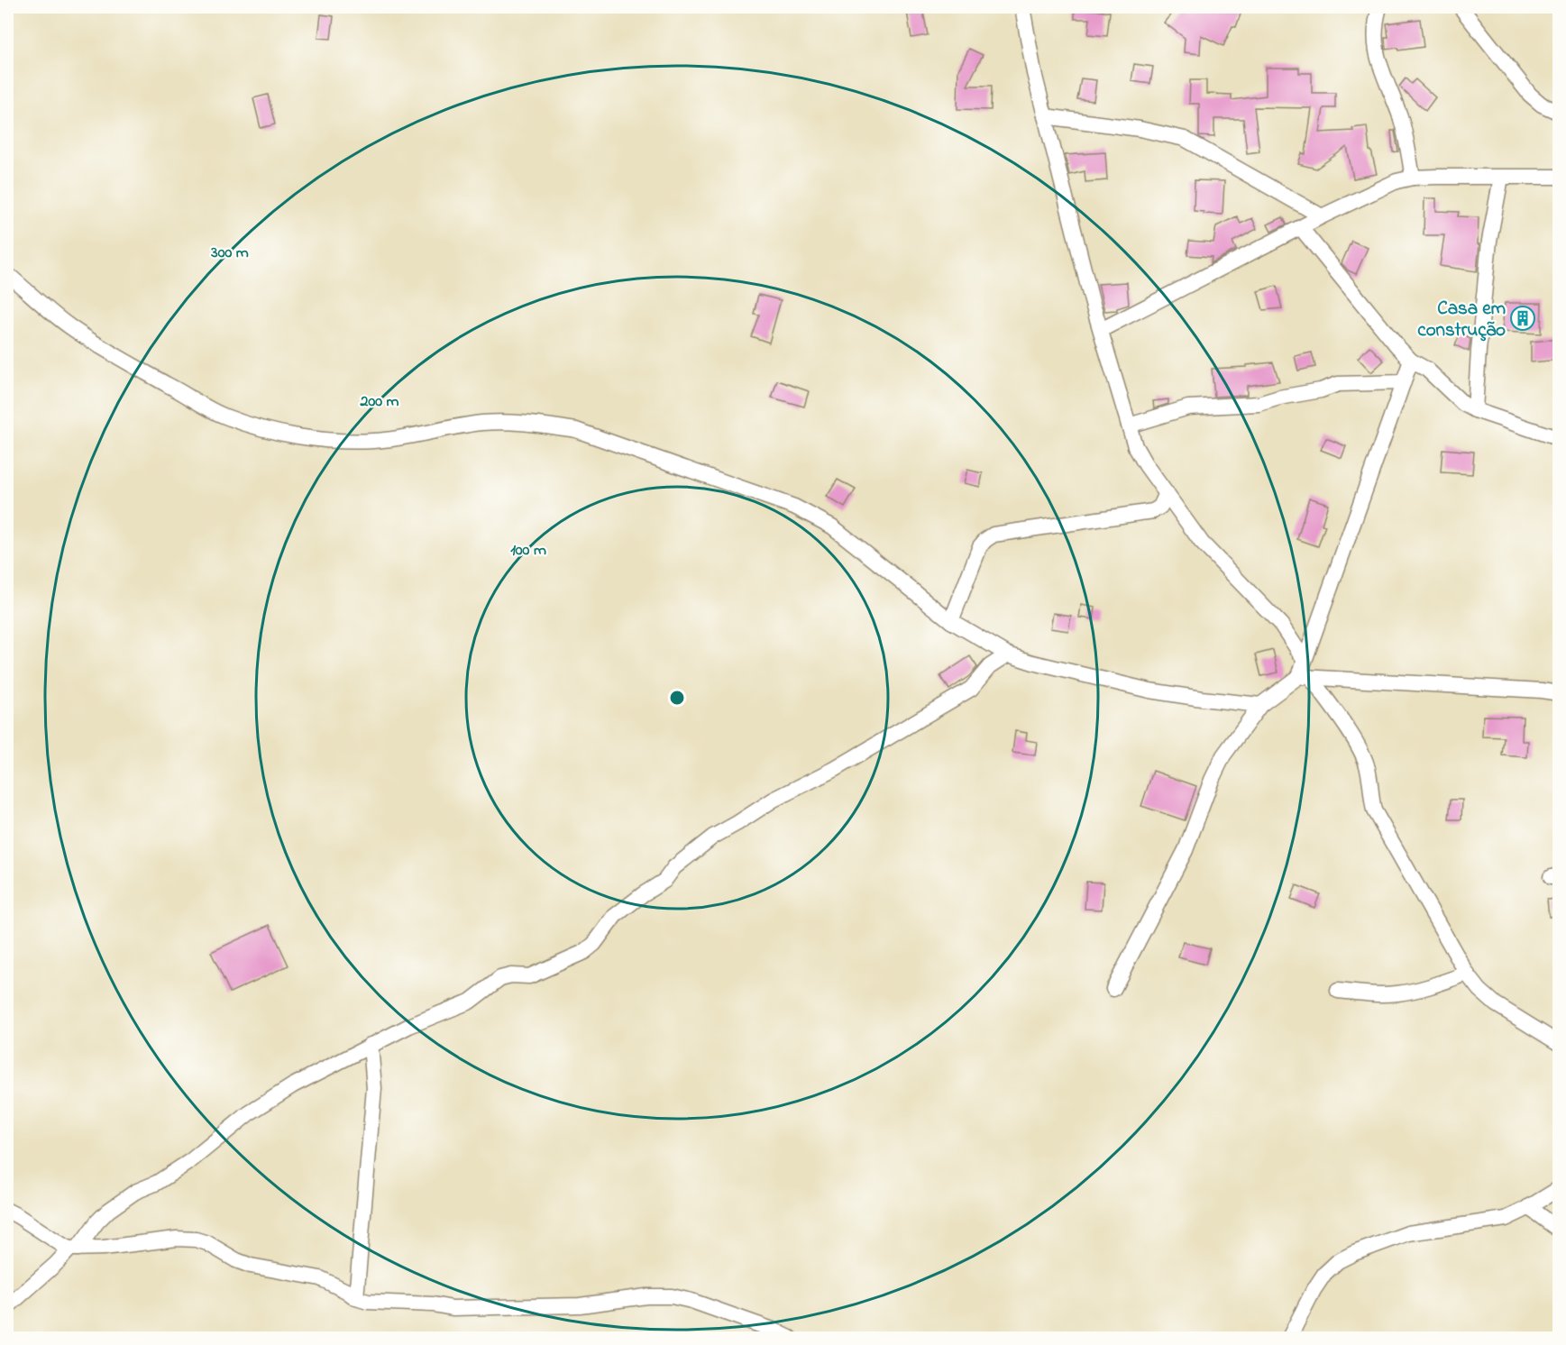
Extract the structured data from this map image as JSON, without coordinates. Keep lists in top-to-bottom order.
{
  "places": {
    "building": ["Casa em construção"]
  },
  "rings": ["300 m", "200 m", "100 m"]
}
